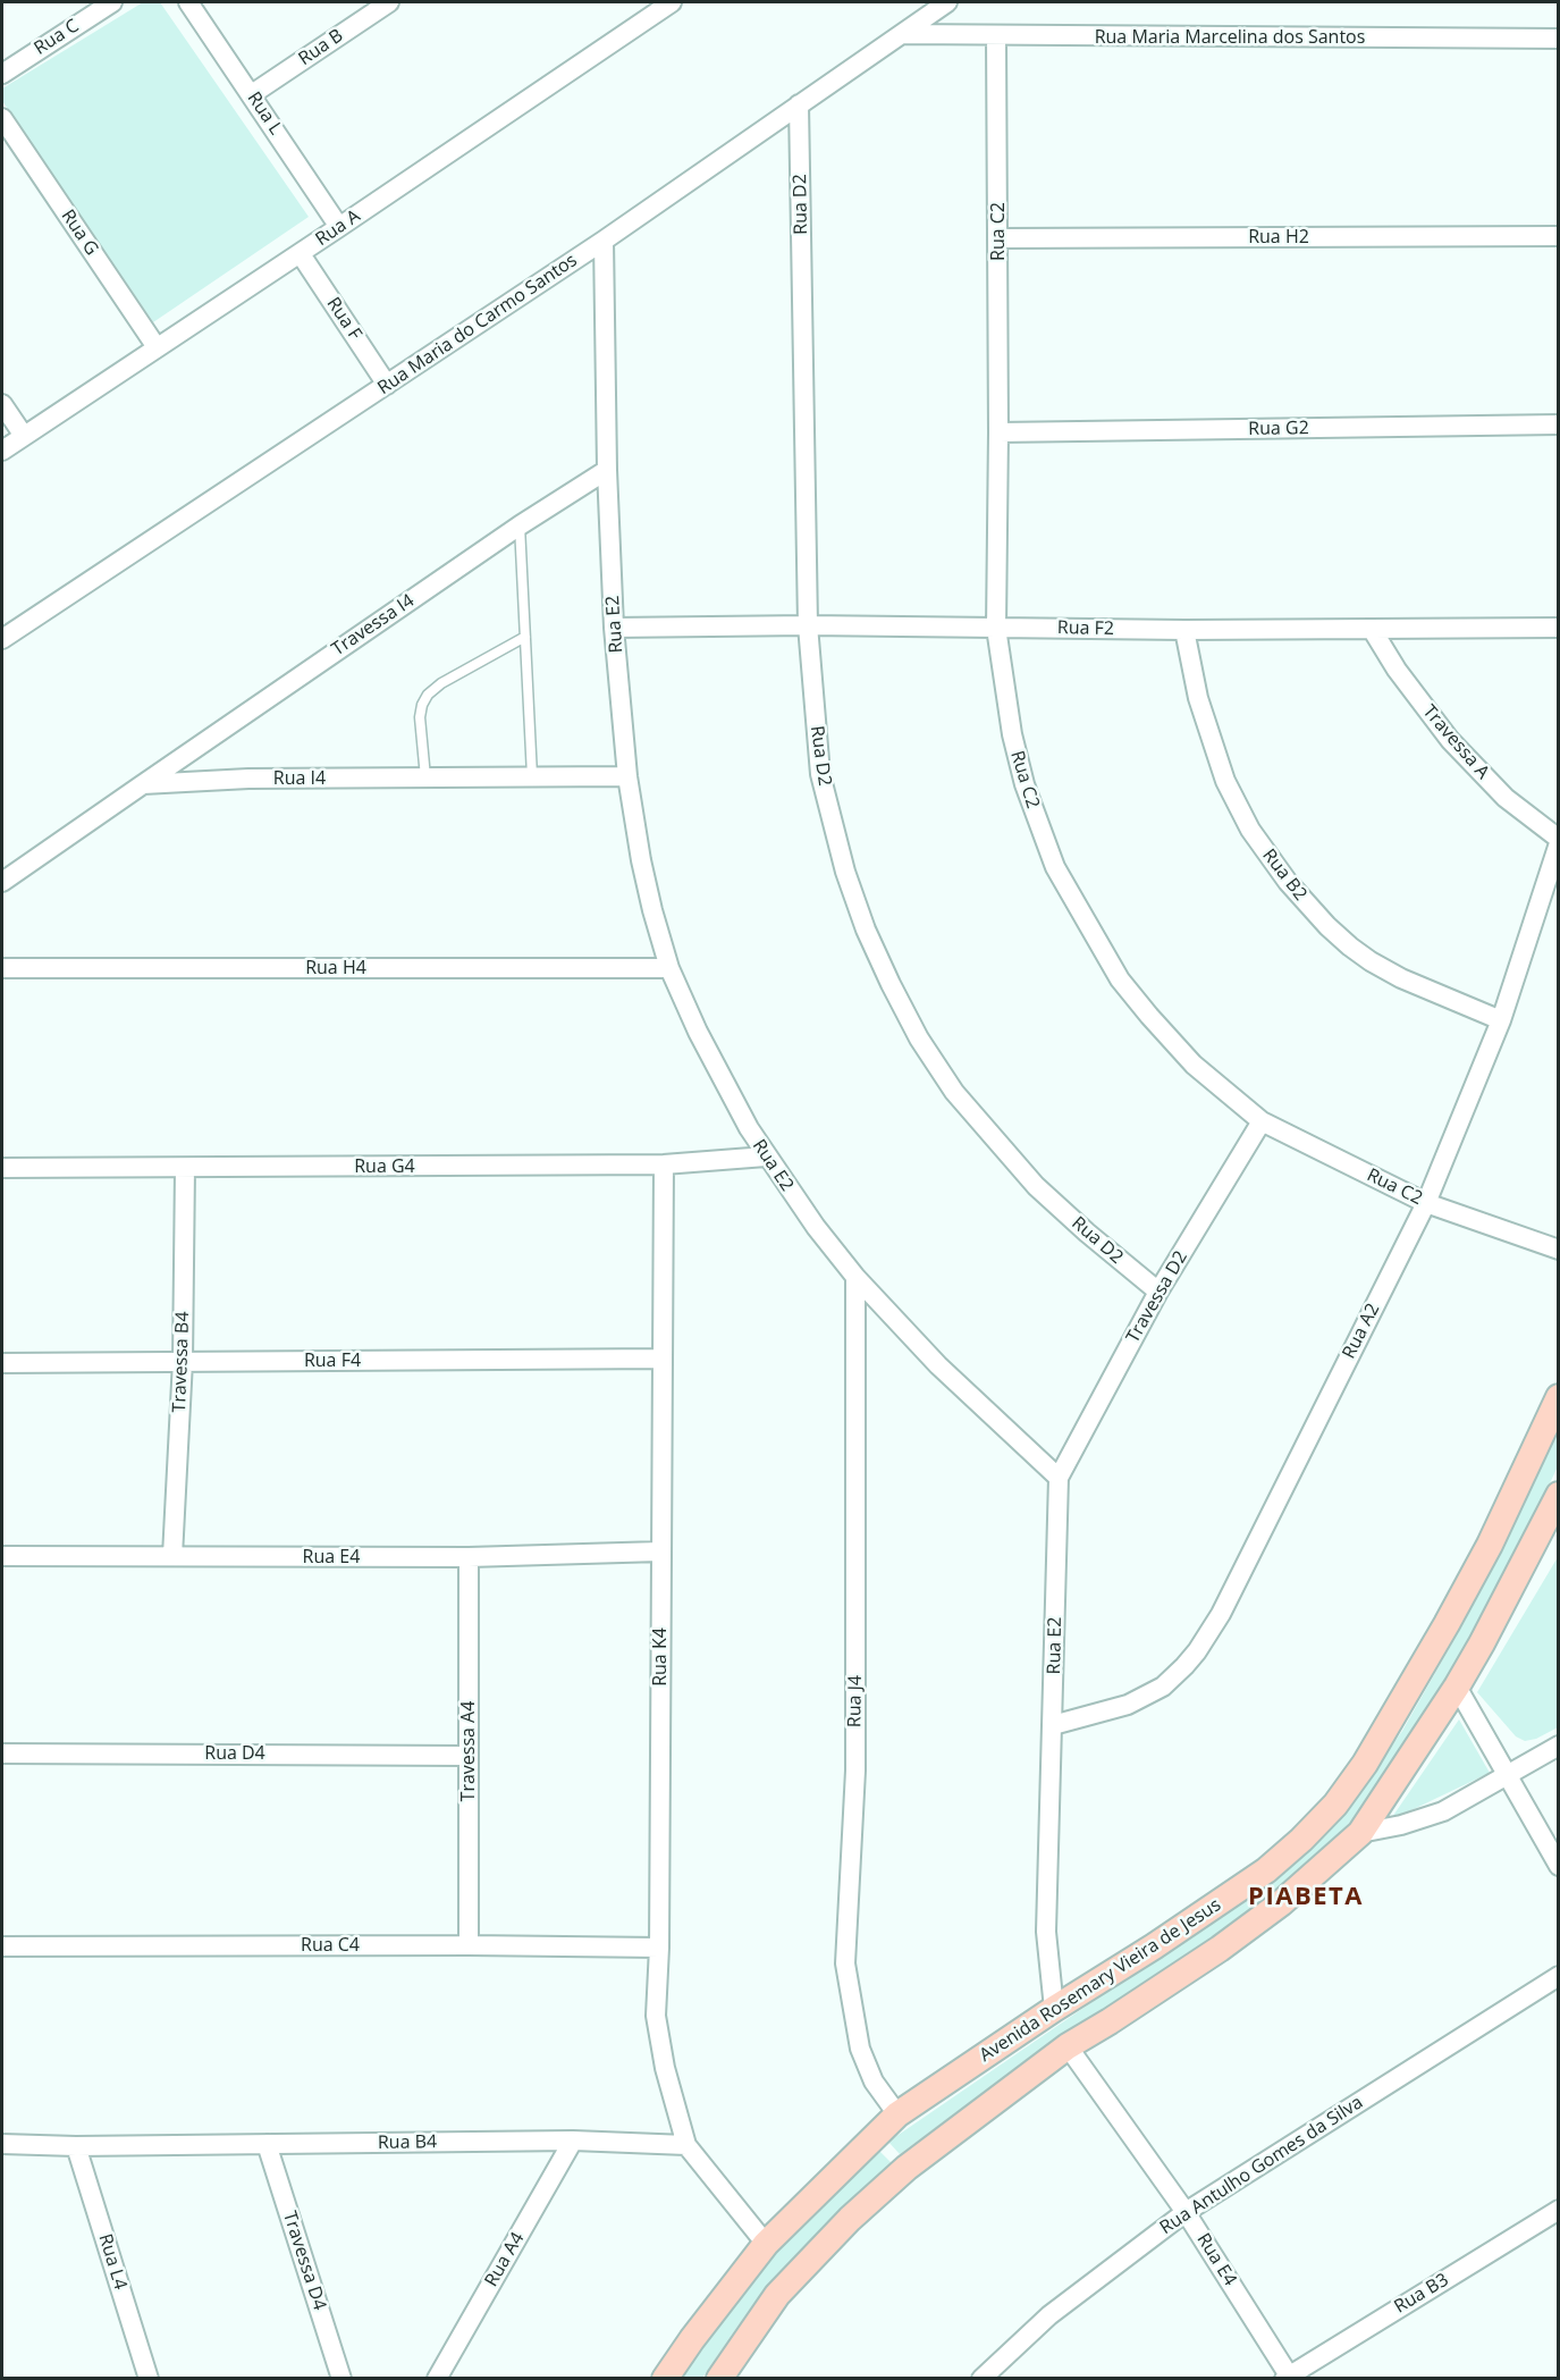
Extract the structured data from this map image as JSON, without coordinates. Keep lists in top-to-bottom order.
{
  "streets": {
    "street": [
      "Rua C",
      "Rua Maria Marcelina dos Santos",
      "Rua B",
      "Rua L",
      "Rua D2",
      "Rua A",
      "Rua C2",
      "Rua G",
      "Rua H2",
      "Rua F",
      "Rua Maria do Carmo Santos",
      "Rua G2",
      "Rua E2",
      "Travessa I4",
      "Rua F2",
      "Travessa A",
      "Rua I4",
      "Rua B2",
      "Rua H4",
      "Rua G4",
      "Travessa D2",
      "Rua A2",
      "Rua F4",
      "Travessa B4",
      "Rua E4",
      "Rua K4",
      "Rua J4",
      "Travessa A4",
      "Rua D4",
      "Rua C4",
      "Avenida Rosemary Vieira de Jesus",
      "Rua B4",
      "Rua Antulho Gomes da Silva",
      "Rua A4",
      "Travessa D4",
      "Rua L4",
      "Rua B3"
    ]
  },
  "crossings": [
    ["Rua Maria Marcelina dos Santos", "Rua C2"],
    ["Rua Maria Marcelina dos Santos", "Rua Maria do Carmo Santos"],
    ["Rua B", "Rua L"],
    ["Rua L", "Rua A"],
    ["Rua D2", "Rua Maria do Carmo Santos"],
    ["Rua D2", "Rua F2"],
    ["Rua D2", "Travessa D2"],
    ["Rua A", "Rua G"],
    ["Rua A", "Rua F"],
    ["Rua C2", "Rua H2"],
    ["Rua C2", "Rua G2"],
    ["Rua C2", "Rua F2"],
    ["Rua C2", "Travessa D2"],
    ["Rua C2", "Rua A2"],
    ["Rua F", "Rua Maria do Carmo Santos"],
    ["Rua Maria do Carmo Santos", "Rua E2"],
    ["Rua E2", "Travessa I4"],
    ["Rua E2", "Rua F2"],
    ["Rua E2", "Rua I4"],
    ["Rua E2", "Rua H4"],
    ["Rua E2", "Rua G4"],
    ["Rua E2", "Travessa D2"],
    ["Rua E2", "Rua A2"],
    ["Rua E2", "Rua J4"],
    ["Rua E2", "Avenida Rosemary Vieira de Jesus"],
    ["Travessa I4", "Rua I4"],
    ["Rua F2", "Travessa A"],
    ["Rua F2", "Rua B2"],
    ["Travessa A", "Rua A2"],
    ["Rua B2", "Rua A2"],
    ["Rua G4", "Travessa B4"],
    ["Rua G4", "Rua K4"],
    ["Rua F4", "Travessa B4"],
    ["Rua F4", "Rua K4"],
    ["Travessa B4", "Rua E4"],
    ["Rua E4", "Rua K4"],
    ["Rua E4", "Travessa A4"],
    ["Rua E4", "Avenida Rosemary Vieira de Jesus"],
    ["Rua E4", "Rua Antulho Gomes da Silva"],
    ["Rua E4", "Rua B3"],
    ["Rua K4", "Rua C4"],
    ["Rua K4", "Rua B4"],
    ["Rua J4", "Avenida Rosemary Vieira de Jesus"],
    ["Travessa A4", "Rua D4"],
    ["Travessa A4", "Rua C4"],
    ["Rua B4", "Rua A4"],
    ["Rua B4", "Travessa D4"],
    ["Rua B4", "Rua L4"]
  ],
  "districts": ["PIABETA"]
}
